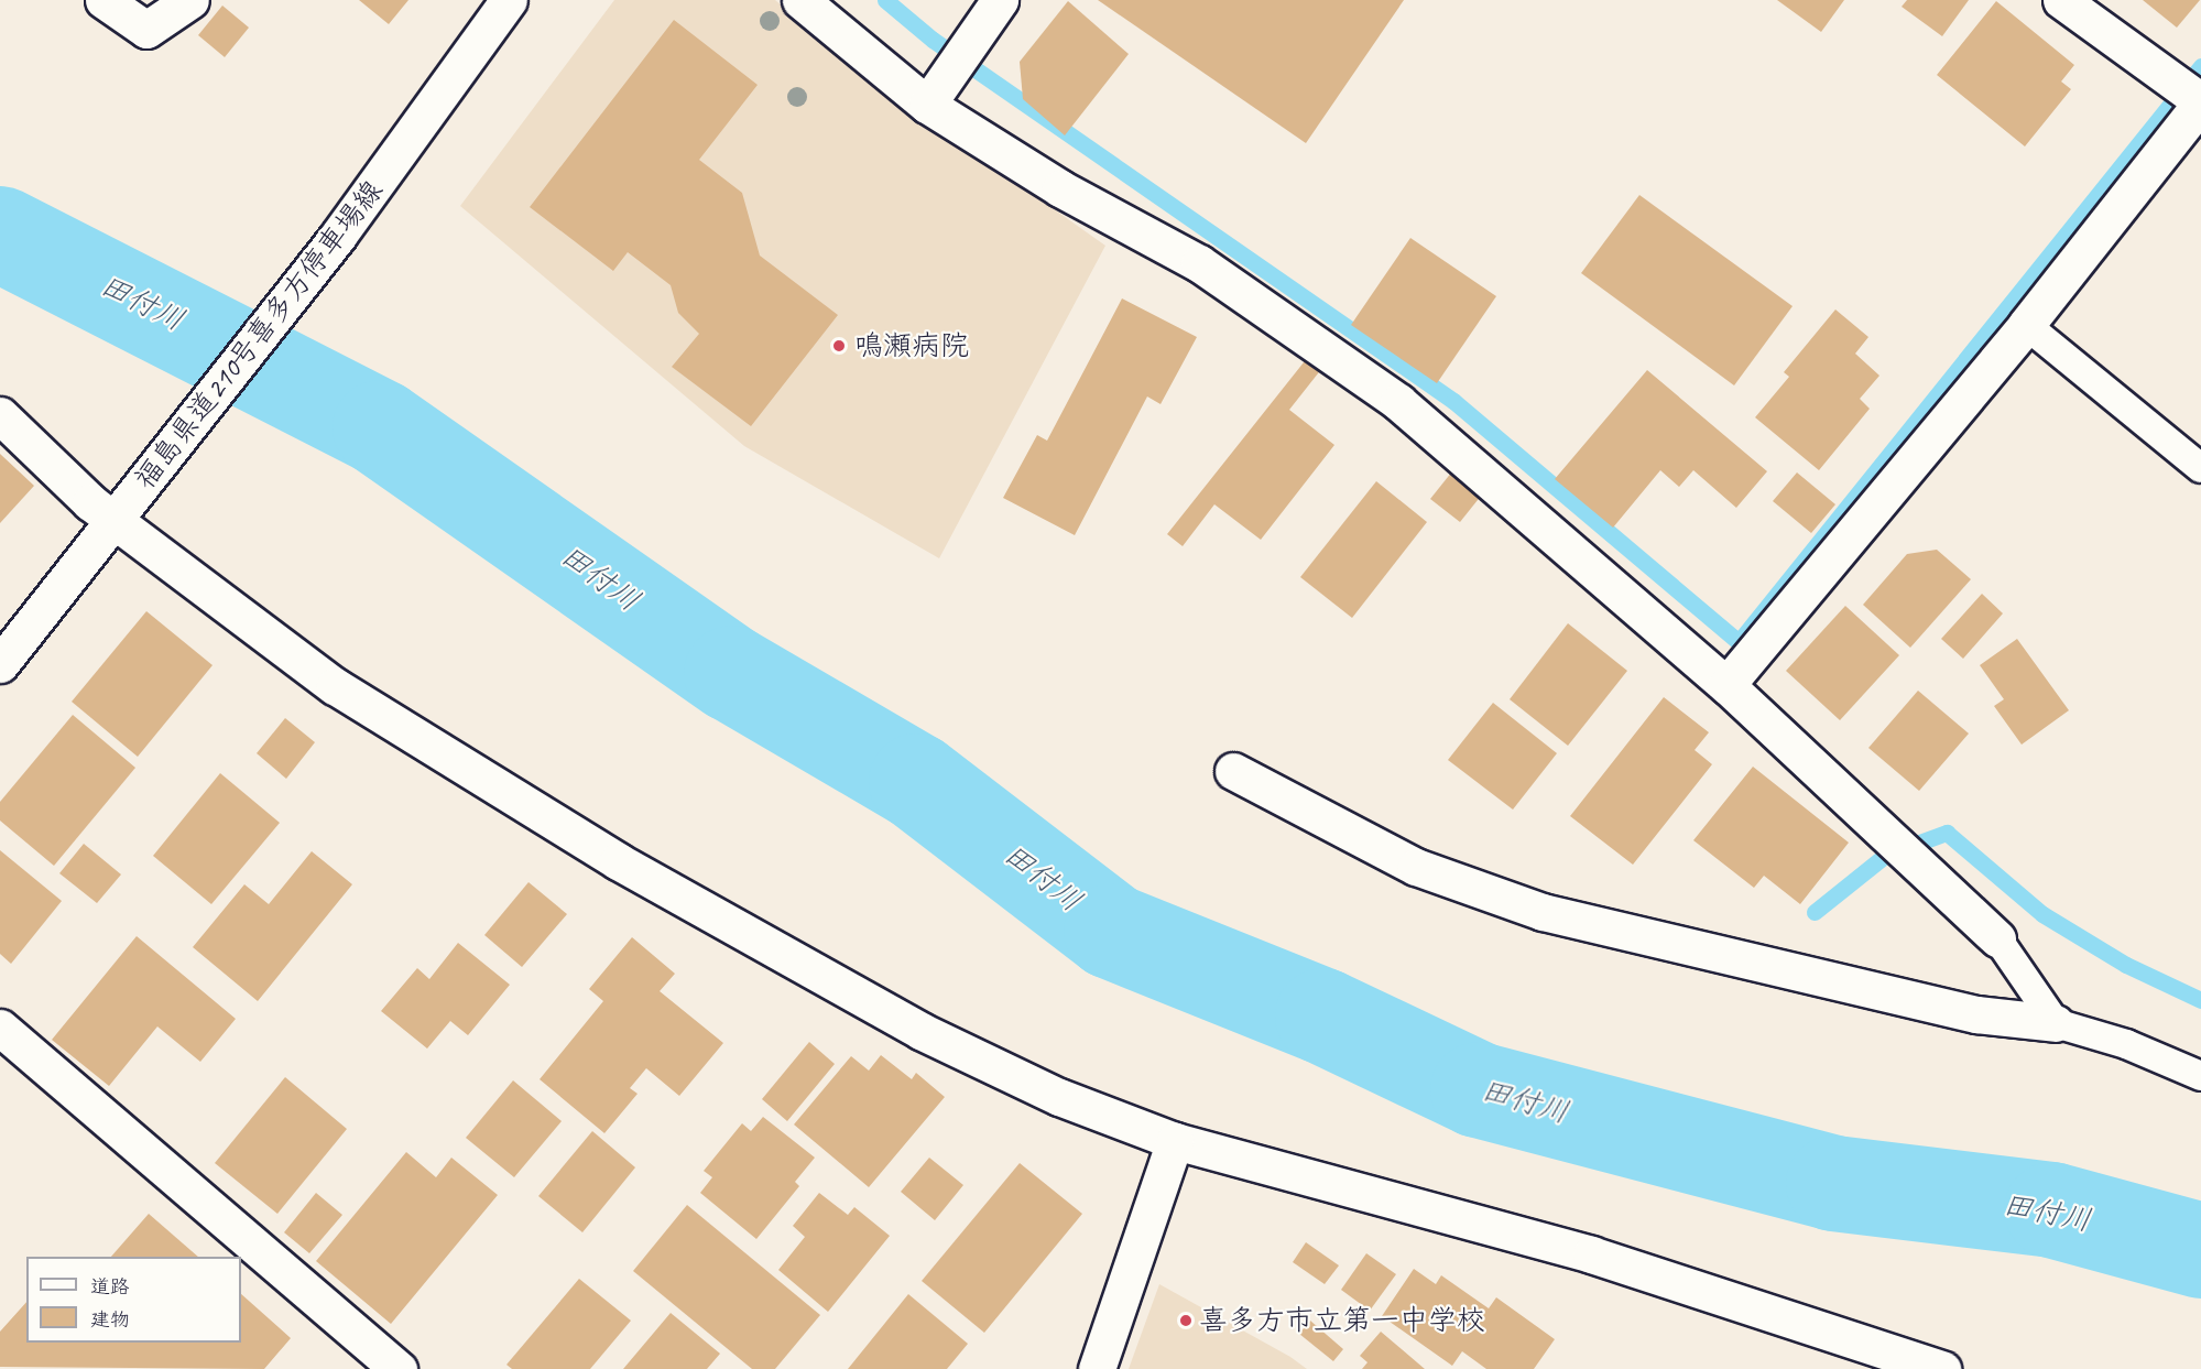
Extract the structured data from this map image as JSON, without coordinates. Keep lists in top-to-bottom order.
{
  "streets": {
    "street": ["福島県道210号喜多方停車場線"]
  },
  "water": ["田付川"],
  "places": ["鳴瀬病院", "喜多方市立第一中学校"],
  "legend": ["道路", "建物"]
}
